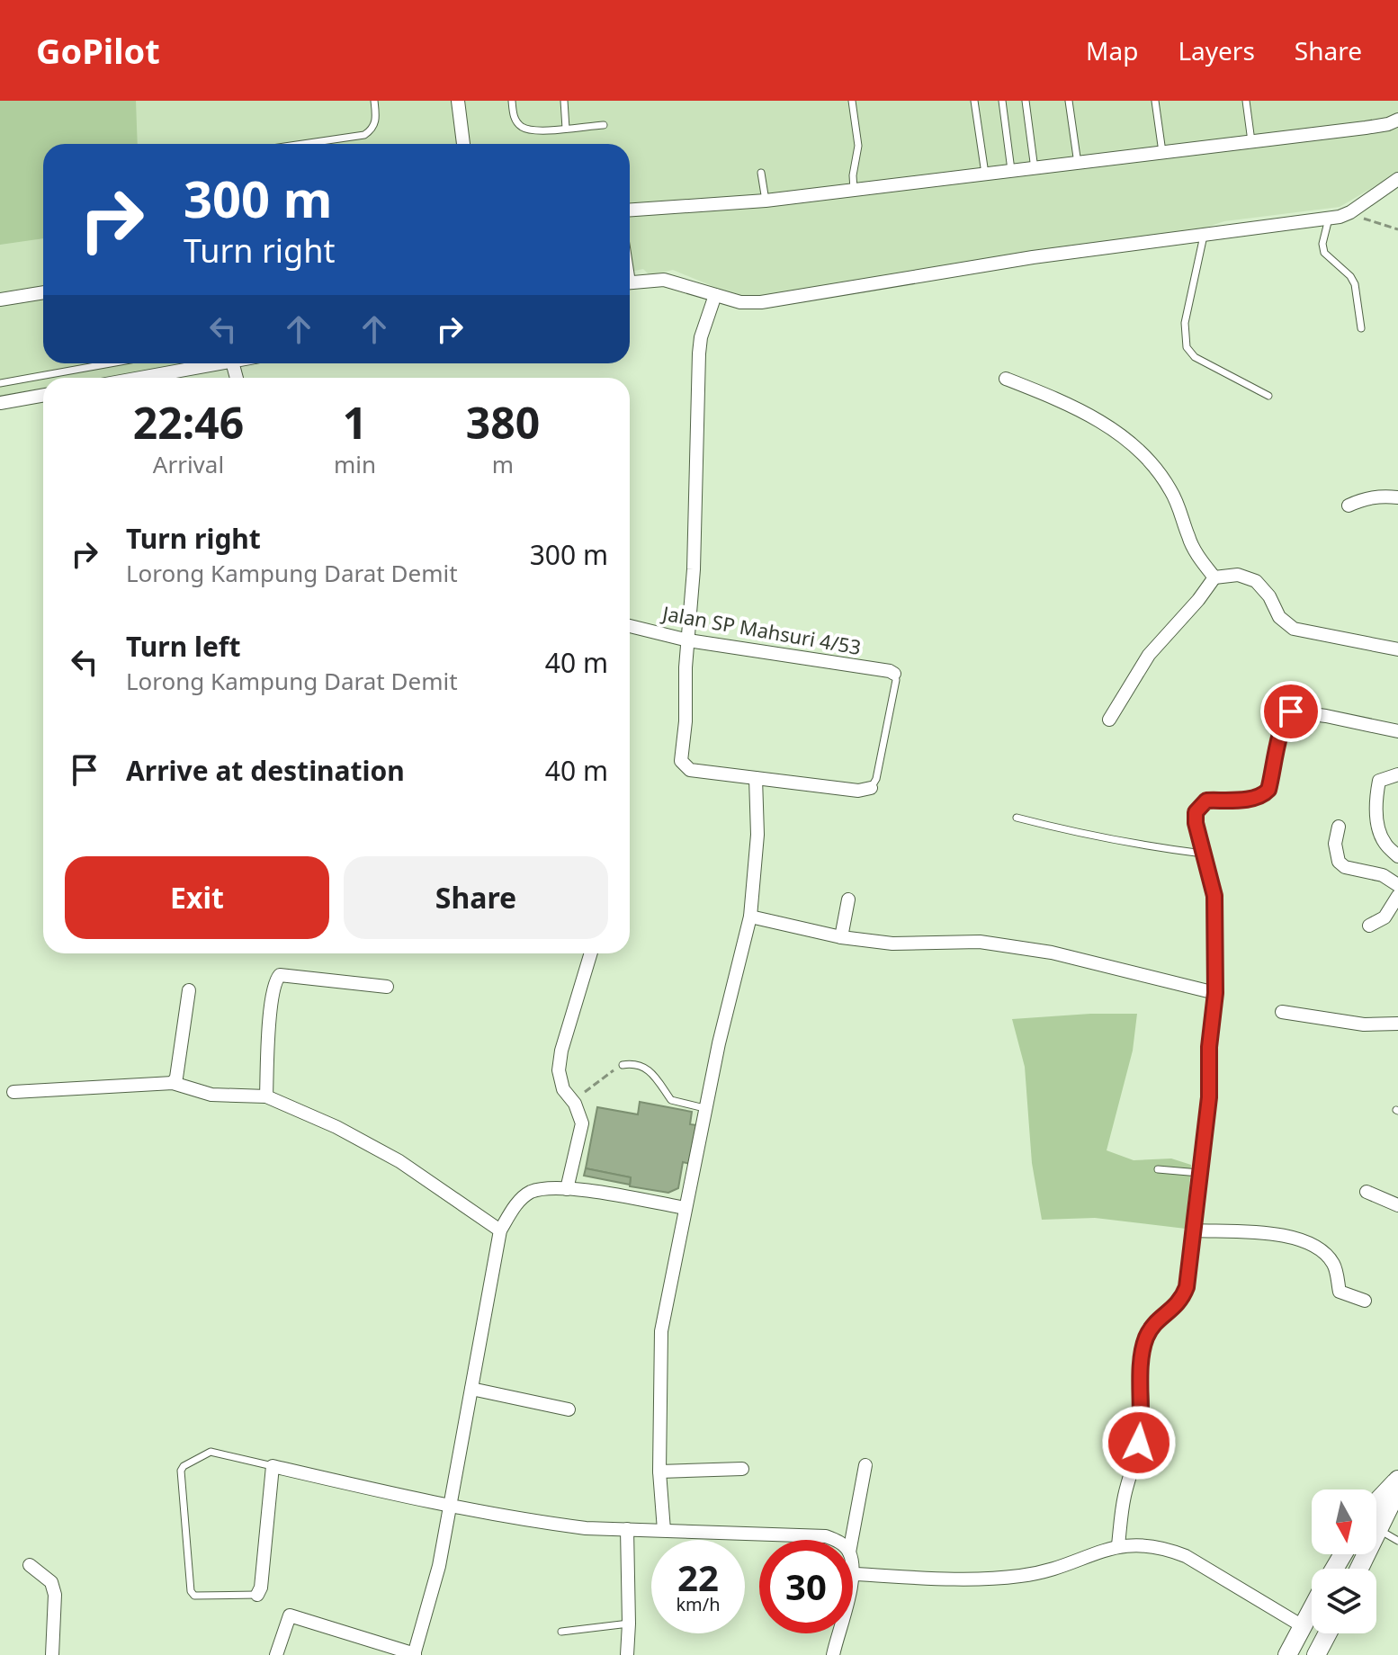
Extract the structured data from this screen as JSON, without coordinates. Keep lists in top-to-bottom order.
{
  "streets": {
    "street": ["Jalan SP Mahsuri 4/53"]
  },
  "north": "bottom",
  "page": {
    "header": "GoPilot",
    "nav": ["Map", "Layers", "Share"],
    "turn": ["300 m", "Turn right"],
    "eta": [
      "22:46",
      "Arrival",
      "1",
      "min",
      "380",
      "m"
    ],
    "list": [
      {
        "name": "Turn right",
        "note": "Lorong Kampung Darat Demit",
        "value": "300 m"
      },
      {
        "name": "Turn left",
        "note": "Lorong Kampung Darat Demit",
        "value": "40 m"
      },
      {
        "name": "Arrive at destination",
        "value": "40 m"
      }
    ],
    "buttons": ["Exit", "Share"],
    "speed": "22 km/h",
    "limit": "30"
  }
}
